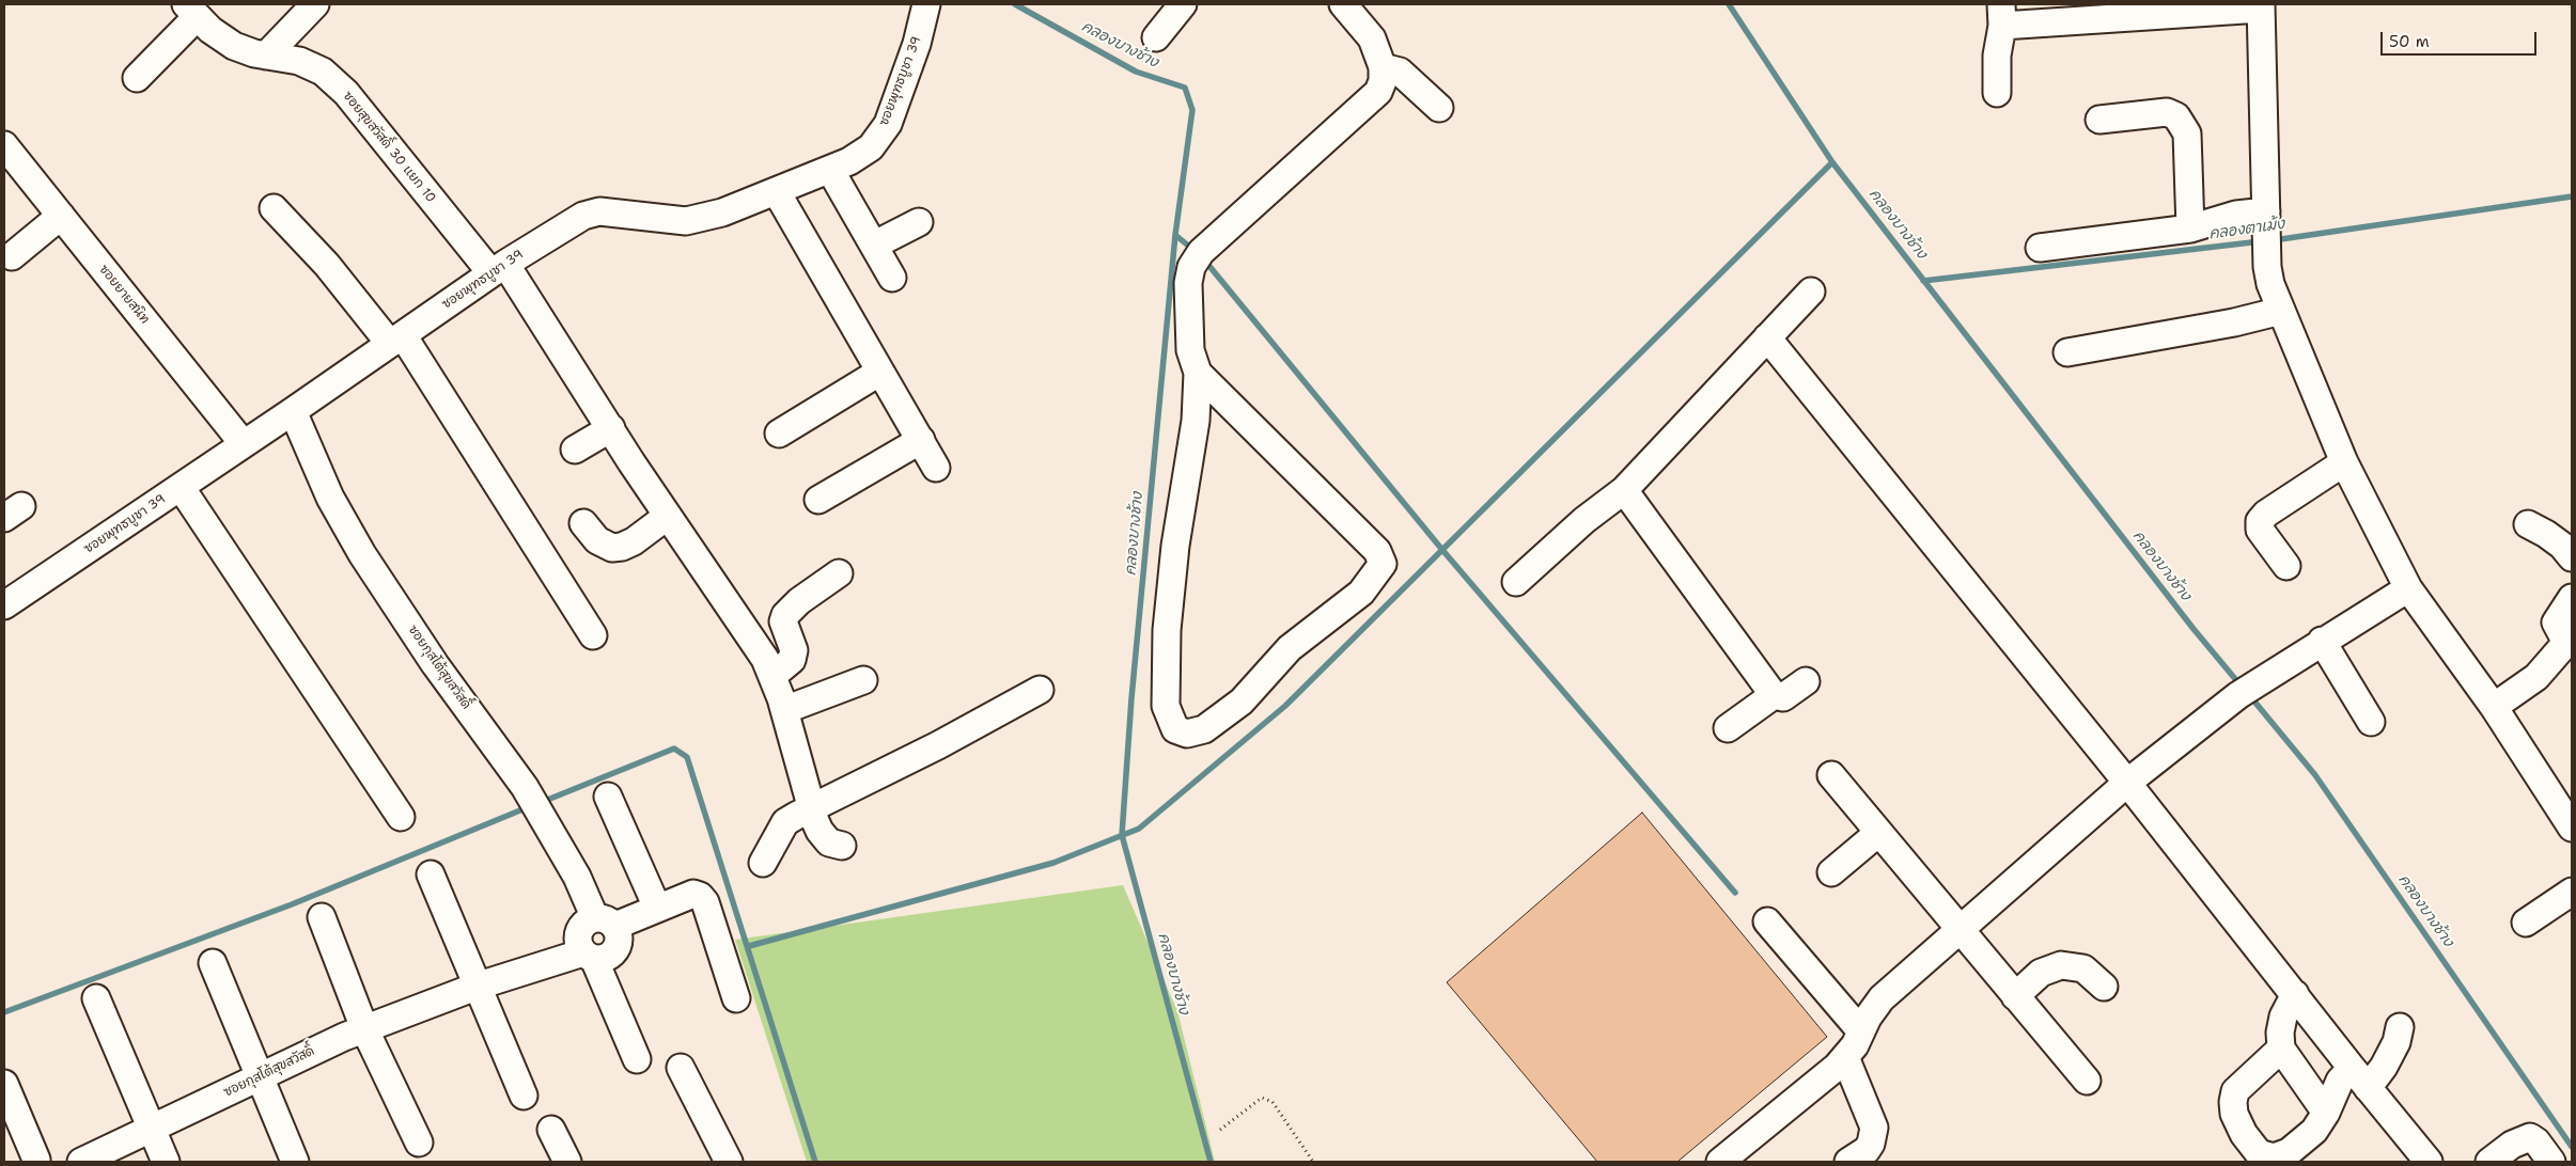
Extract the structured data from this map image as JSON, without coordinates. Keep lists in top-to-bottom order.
{
  "streets": {
    "street": [
      "ซอยพุทธบูชา 39",
      "ซอยสุขสวัสดิ์ 30 แยก 10",
      "ซอยยายสนิท",
      "ซอยกุสโต้สุขสวัสดิ์"
    ]
  },
  "crossings": [
    ["ซอยพุทธบูชา 39", "ซอยสุขสวัสดิ์ 30 แยก 10"],
    ["ซอยพุทธบูชา 39", "ซอยยายสนิท"],
    ["ซอยพุทธบูชา 39", "ซอยกุสโต้สุขสวัสดิ์"]
  ],
  "water": ["คลองบางช้าง", "คลองตาเม้ง"],
  "scale_bar": "50 m"
}
